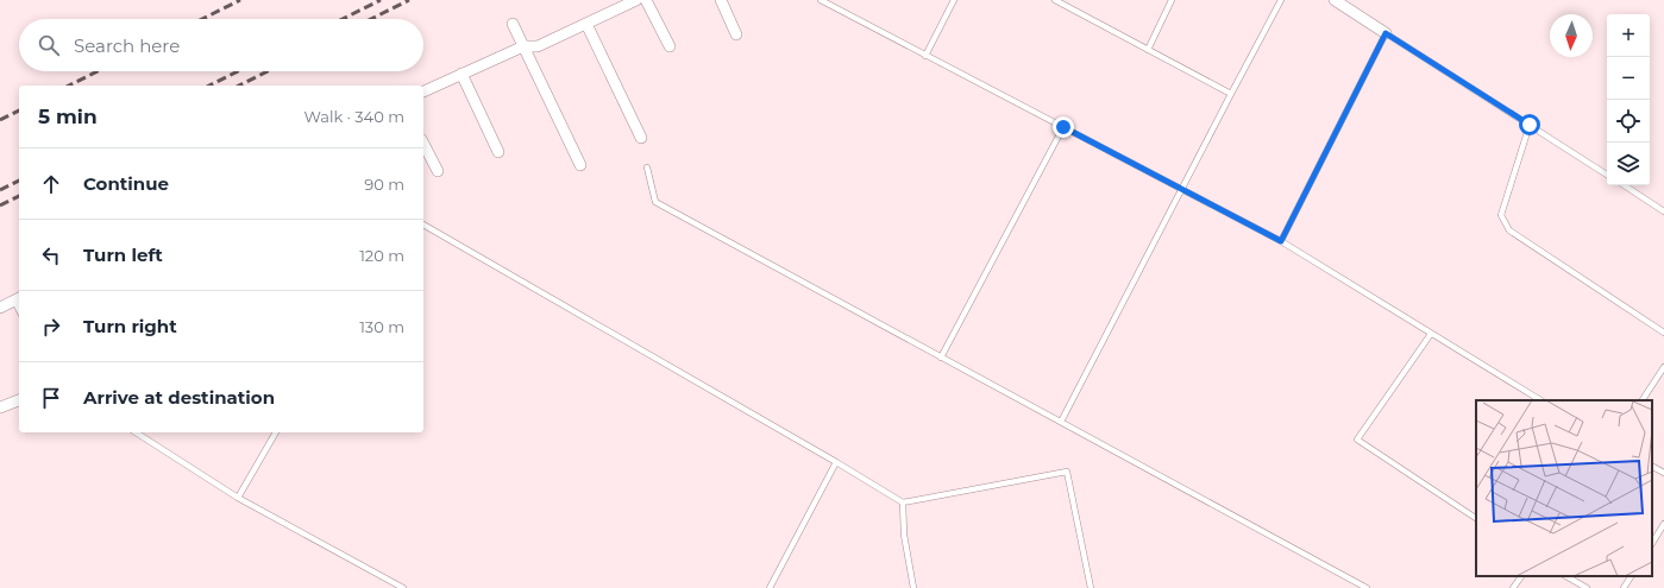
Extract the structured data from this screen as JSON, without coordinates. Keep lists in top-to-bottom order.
{
  "north": "bottom",
  "page": {
    "map_buttons": ["+", "−"],
    "search": "Search here",
    "heading": ["5 min", "Walk · 340 m"],
    "list": [
      ["Continue", "90 m"],
      ["Turn left", "120 m"],
      ["Turn right", "130 m"],
      "Arrive at destination"
    ]
  }
}
